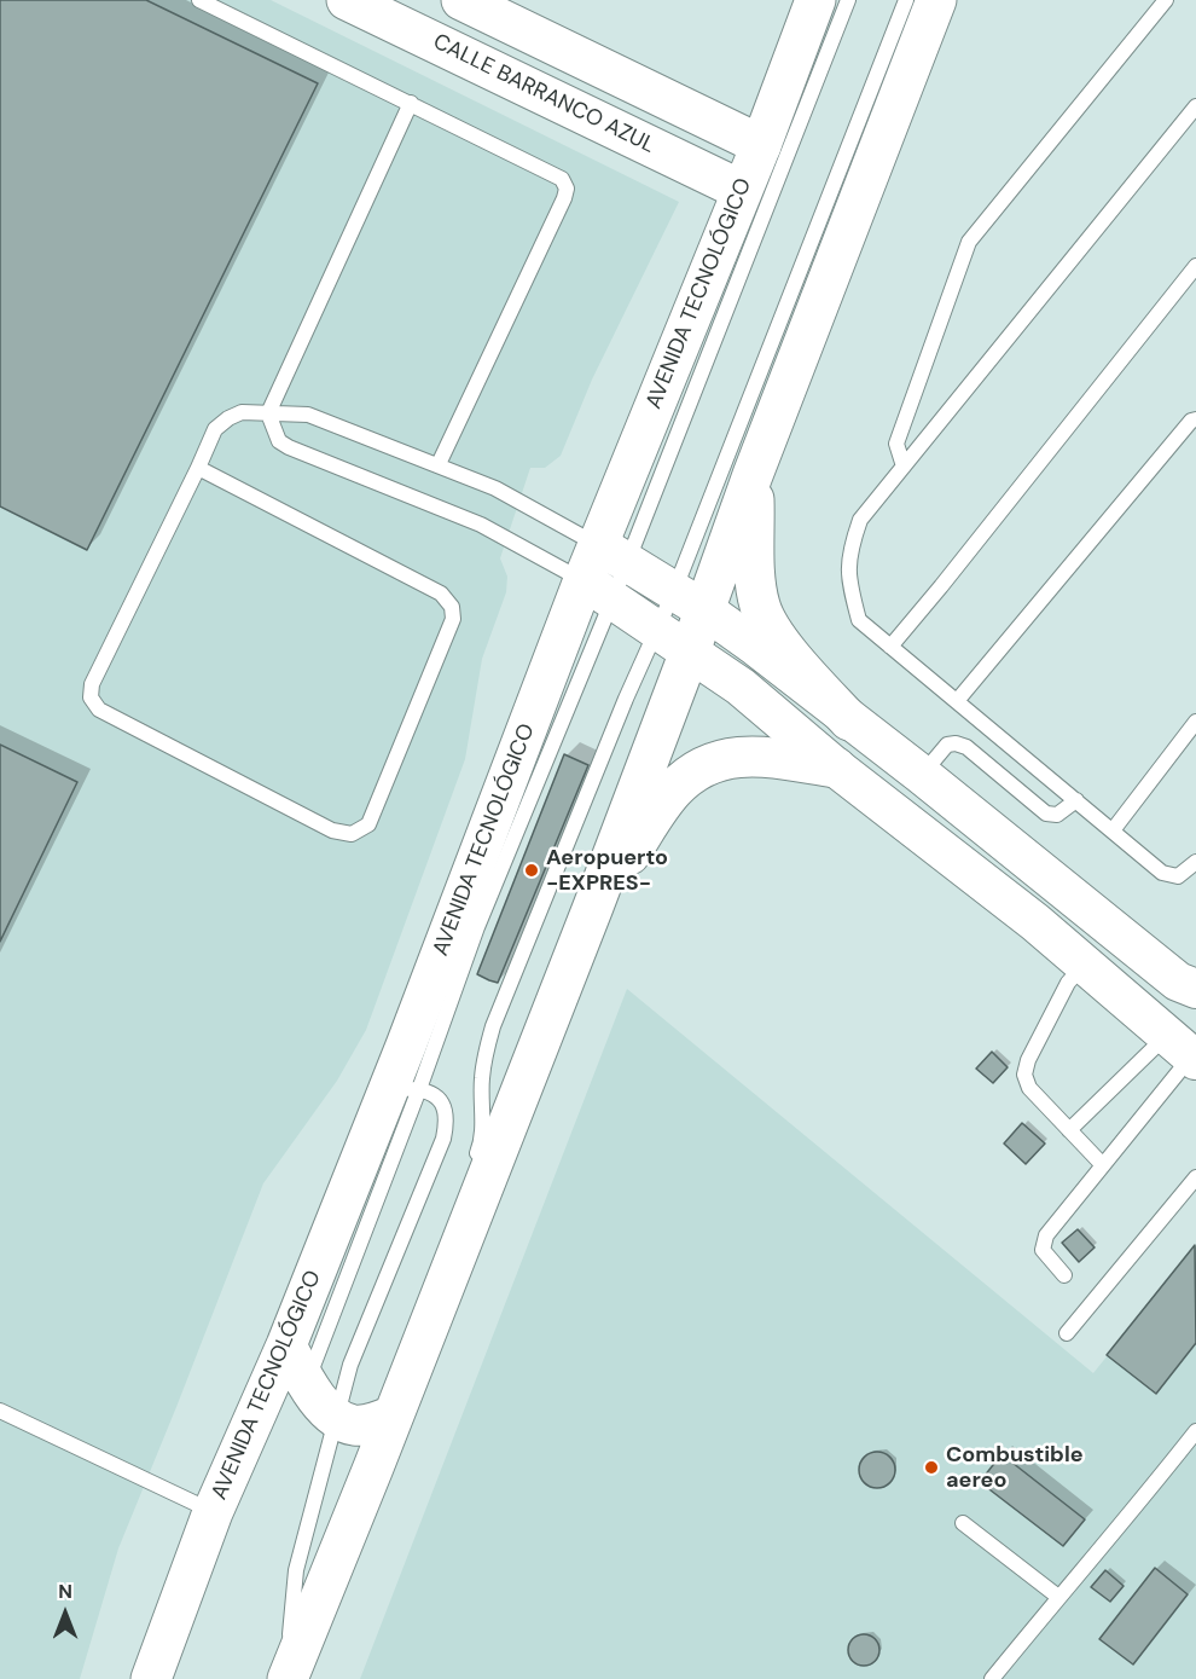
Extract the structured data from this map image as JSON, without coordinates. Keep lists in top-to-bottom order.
{
  "streets": {
    "main road": ["CALLE BARRANCO AZUL", "AVENIDA TECNOLÓGICO"]
  },
  "crossings": [
    ["CALLE BARRANCO AZUL", "AVENIDA TECNOLÓGICO"]
  ],
  "places": ["Aeropuerto -EXPRES-", "Combustible aereo"],
  "north": "top"
}
